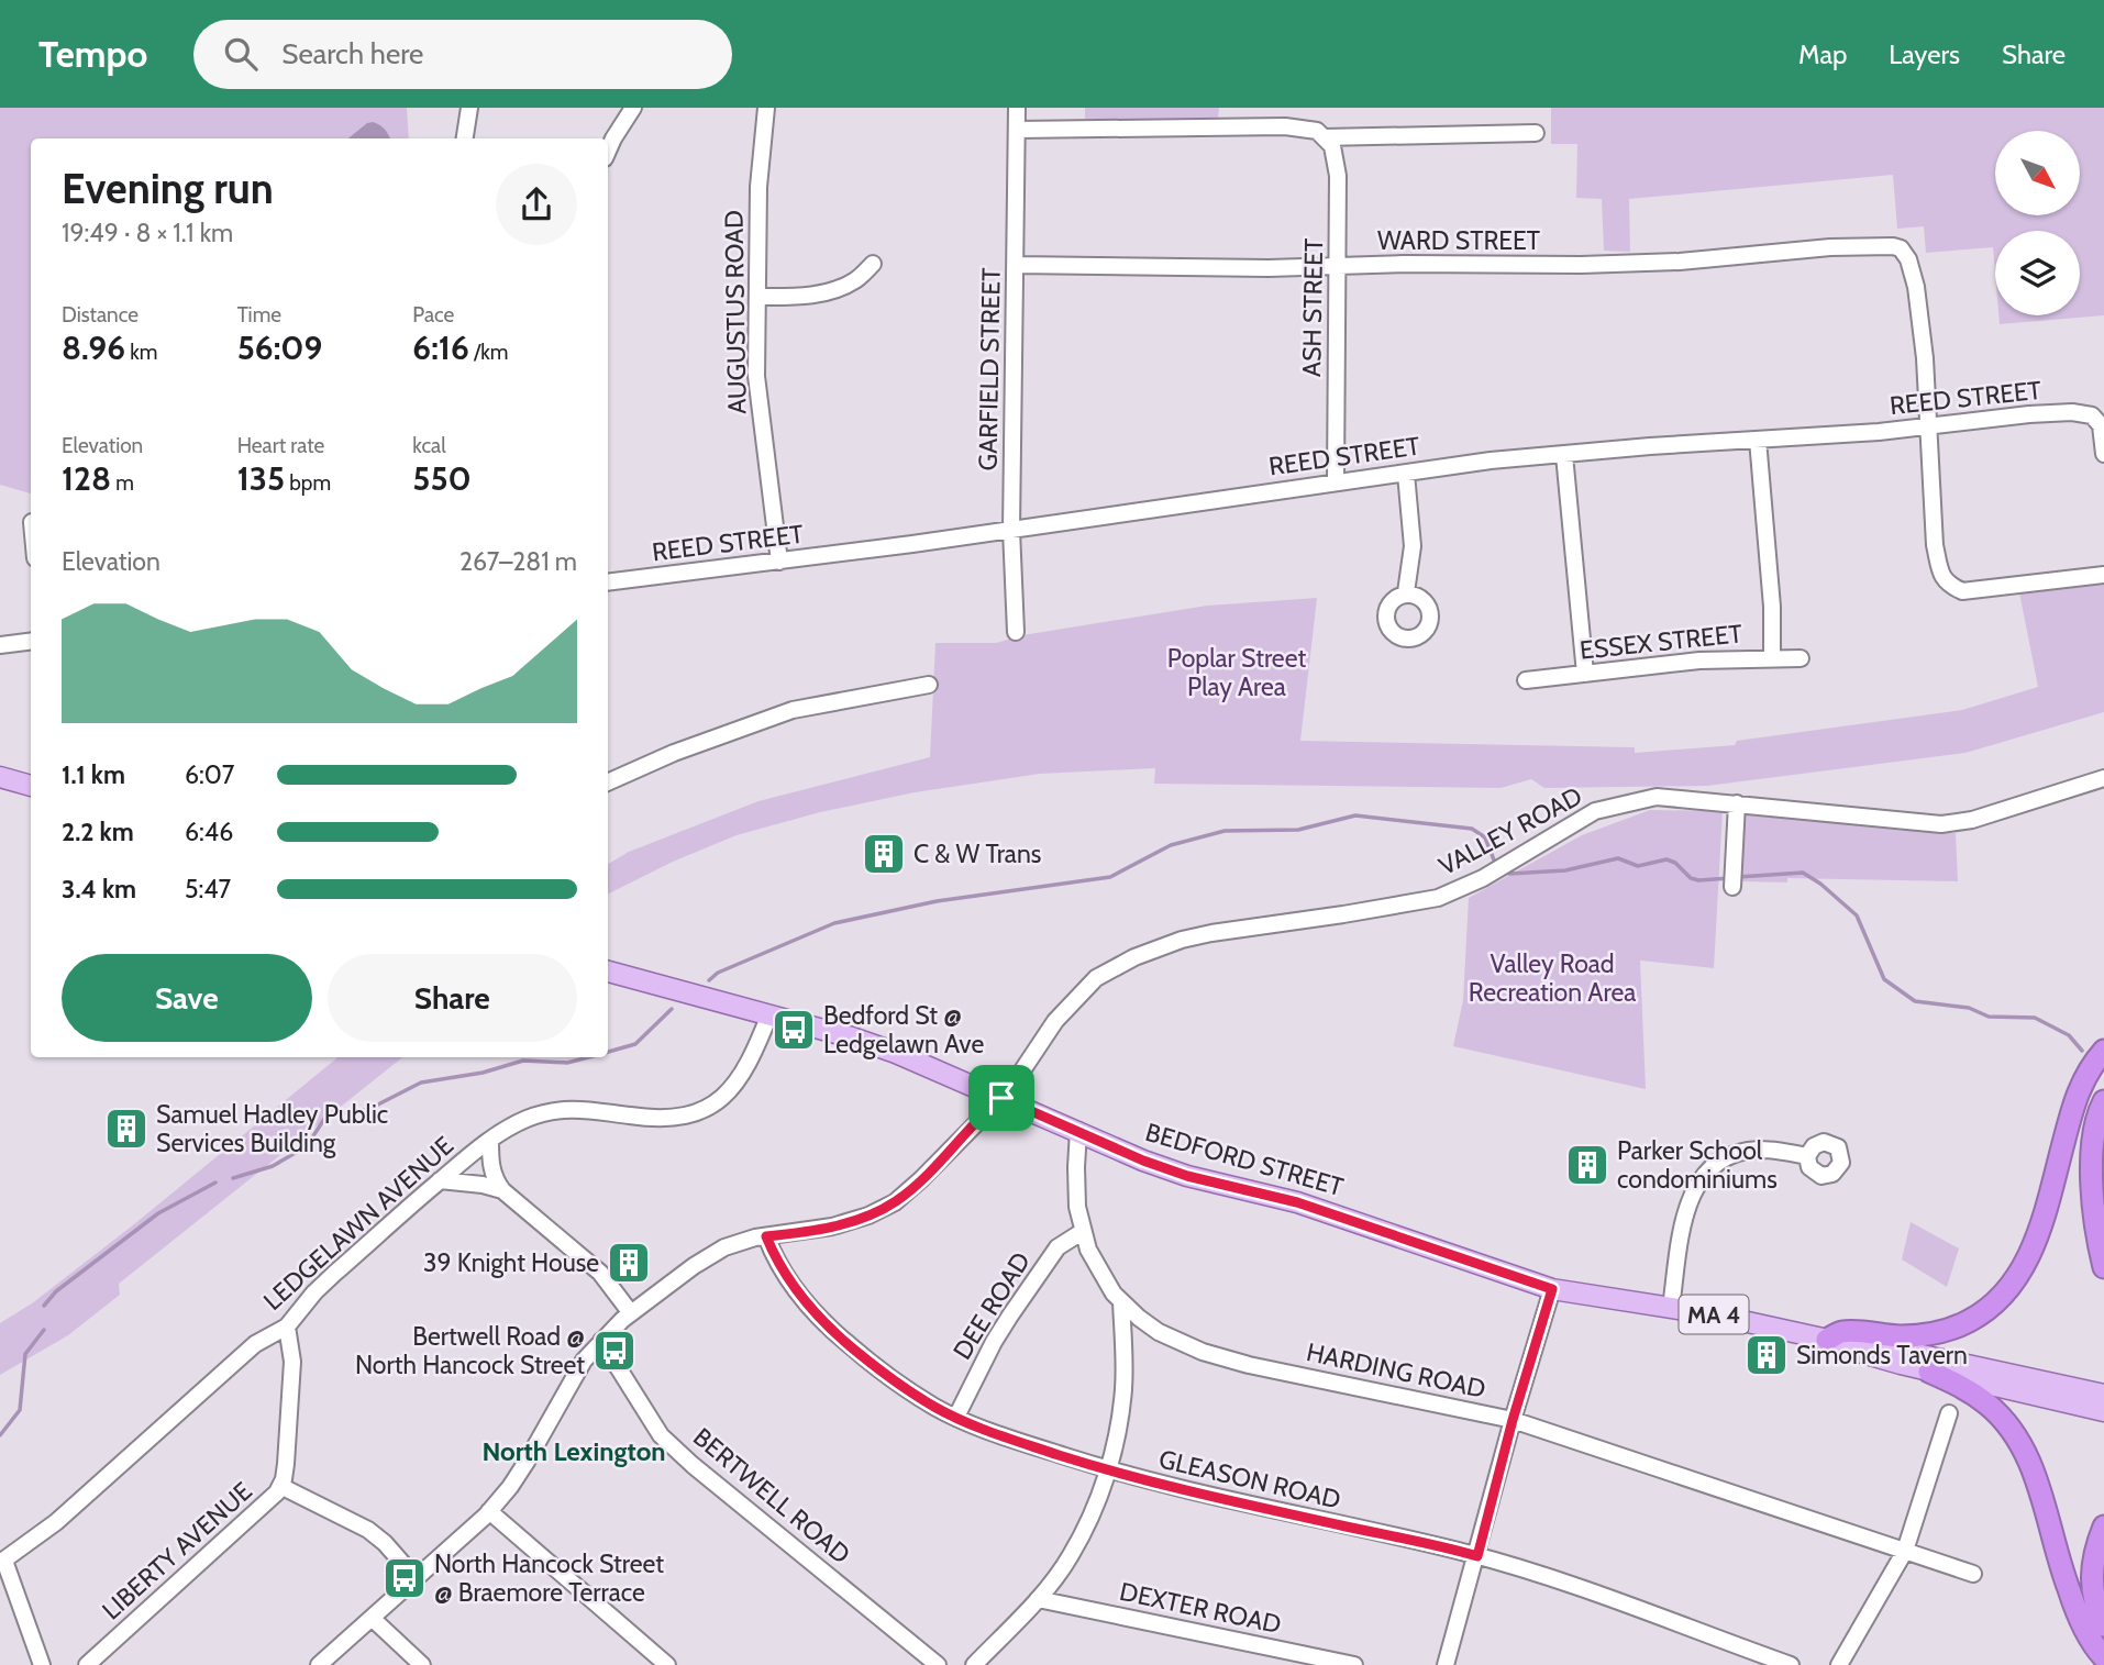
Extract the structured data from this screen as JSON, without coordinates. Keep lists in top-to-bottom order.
{
  "streets": {
    "main road": ["BEDFORD STREET", "MA 4"],
    "street": [
      "WARD STREET",
      "ASH STREET",
      "AUGUSTUS ROAD",
      "GARFIELD STREET",
      "REED STREET",
      "ESSEX STREET",
      "VALLEY ROAD",
      "LEDGELAWN AVENUE",
      "DEE ROAD",
      "HARDING ROAD",
      "GLEASON ROAD",
      "BERTWELL ROAD",
      "LIBERTY AVENUE",
      "DEXTER ROAD"
    ]
  },
  "crossings": [
    ["WARD STREET", "ASH STREET"],
    ["WARD STREET", "GARFIELD STREET"],
    ["WARD STREET", "REED STREET"],
    ["ASH STREET", "REED STREET"],
    ["AUGUSTUS ROAD", "REED STREET"],
    ["GARFIELD STREET", "REED STREET"],
    ["VALLEY ROAD", "BEDFORD STREET"],
    ["VALLEY ROAD", "GLEASON ROAD"],
    ["VALLEY ROAD", "BERTWELL ROAD"],
    ["BEDFORD STREET", "LEDGELAWN AVENUE"],
    ["BEDFORD STREET", "HARDING ROAD"],
    ["LEDGELAWN AVENUE", "LIBERTY AVENUE"],
    ["DEE ROAD", "HARDING ROAD"],
    ["DEE ROAD", "GLEASON ROAD"]
  ],
  "districts": ["North Lexington"],
  "parks": ["Poplar Street Play Area", "Valley Road Recreation Area"],
  "places": {
    "building": [
      "C & W Trans",
      "Samuel Hadley Public Services Building",
      "Parker School condominiums",
      "39 Knight House",
      "Simonds Tavern"
    ],
    "bus stop": ["Bedford St @ Ledgelawn Ave", "Bertwell Road @ North Hancock Street", "North Hancock Street @ Braemore Terrace"]
  },
  "north": "bottom right",
  "page": {
    "header": "Tempo",
    "search": "Search here",
    "nav": ["Map", "Layers", "Share"],
    "heading": ["Evening run", "19:49 · 8 × 1.1 km"],
    "stats": [
      ["Distance", "8.96 km"],
      ["Time", "56:09"],
      ["Pace", "6:16 /km"],
      ["Elevation", "128 m"],
      ["Heart rate", "135 bpm"],
      ["kcal", "550"]
    ],
    "chart": ["Elevation", "267–281 m"],
    "list": [
      {
        "name": "1.1 km",
        "note": "6:07"
      },
      {
        "name": "2.2 km",
        "note": "6:46"
      },
      {
        "name": "3.4 km",
        "note": "5:47"
      }
    ],
    "buttons": ["Save", "Share"]
  }
}
